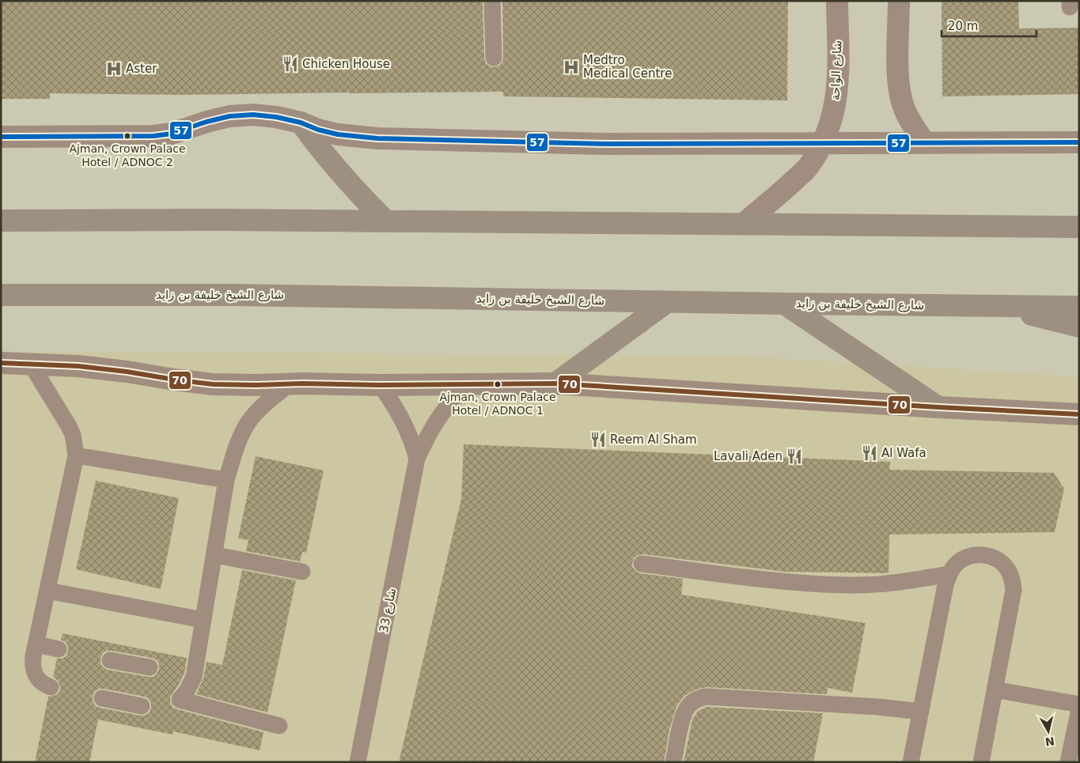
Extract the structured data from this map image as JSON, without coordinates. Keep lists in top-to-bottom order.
{
  "streets": {
    "main road": ["شارع الشيخ خليفة بن زايد"],
    "street": ["شارع الواحة"],
    "lane": ["شارع 33"]
  },
  "places": {
    "restaurant": [
      "Chicken House",
      "Reem Al Sham",
      "Al Wafa",
      "Lavali Aden"
    ],
    "hospital": ["Medtro Medical Centre", "Aster"],
    "other": ["Ajman, Crown Palace Hotel / ADNOC 2", "Ajman, Crown Palace Hotel / ADNOC 1"]
  },
  "lines": ["transit line 57", "transit line 70"],
  "scale_bar": "20 m",
  "north": "bottom"
}
